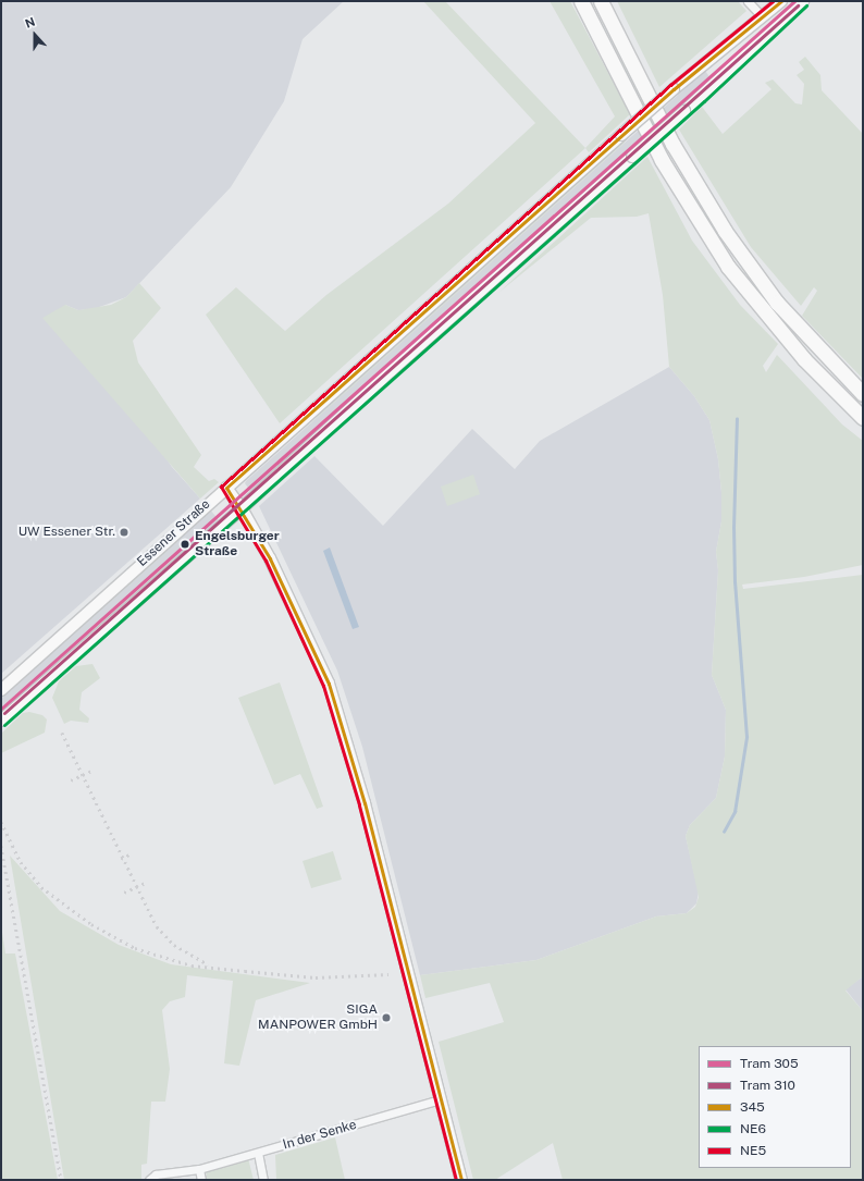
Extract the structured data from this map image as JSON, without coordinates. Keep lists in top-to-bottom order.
{
  "streets": {
    "main road": ["Essener Straße"],
    "street": ["In der Senke"]
  },
  "places": ["UW Essener Str.", "Engelsburger Straße", "SIGA MANPOWER GmbH"],
  "lines": [
    "tram line 305",
    "transit line 345",
    "transit line NE5",
    "tram line 310",
    "transit line NE6"
  ],
  "legend": [
    "Tram 305",
    "Tram 310",
    "345",
    "NE6",
    "NE5"
  ],
  "north": "top"
}
